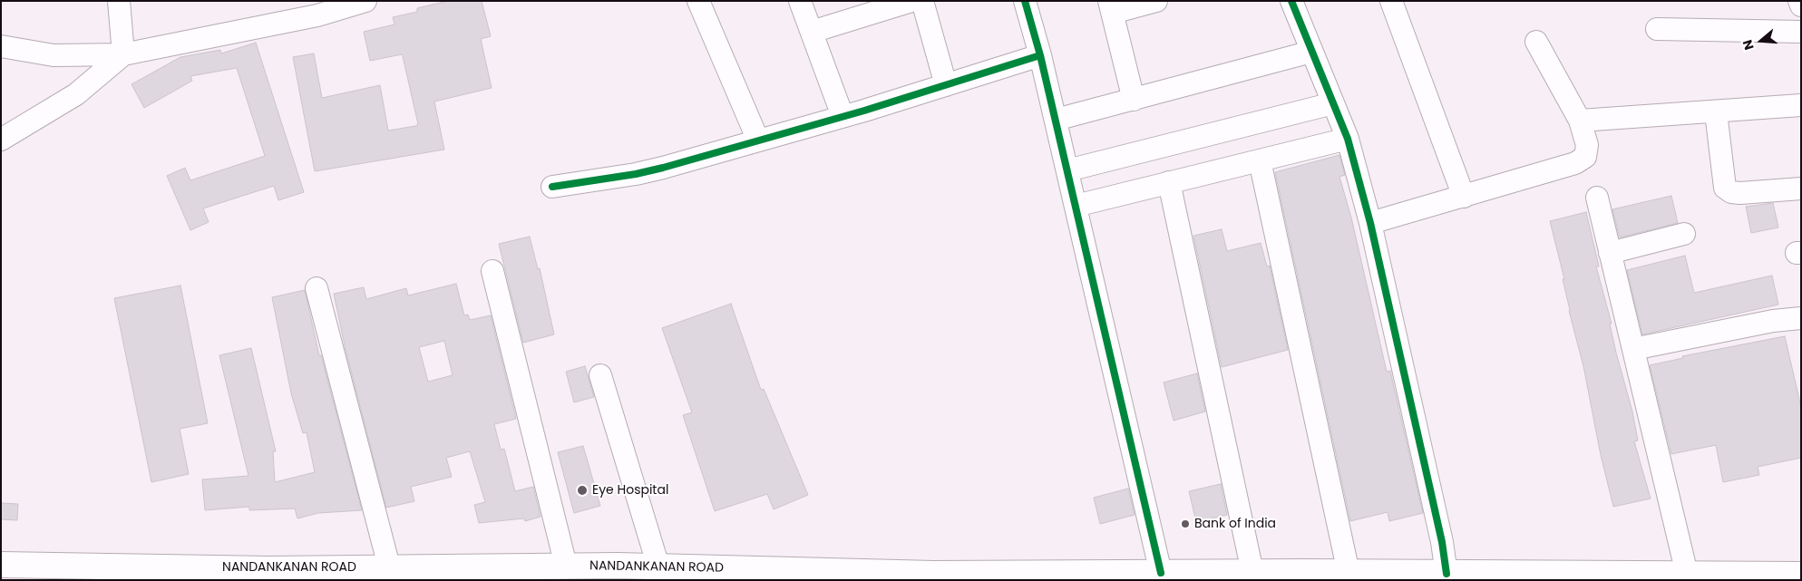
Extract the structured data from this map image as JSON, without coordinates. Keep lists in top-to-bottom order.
{
  "streets": {
    "main road": ["NANDANKANAN ROAD"]
  },
  "places": ["Eye Hospital", "Bank of India"],
  "north": "left"
}
